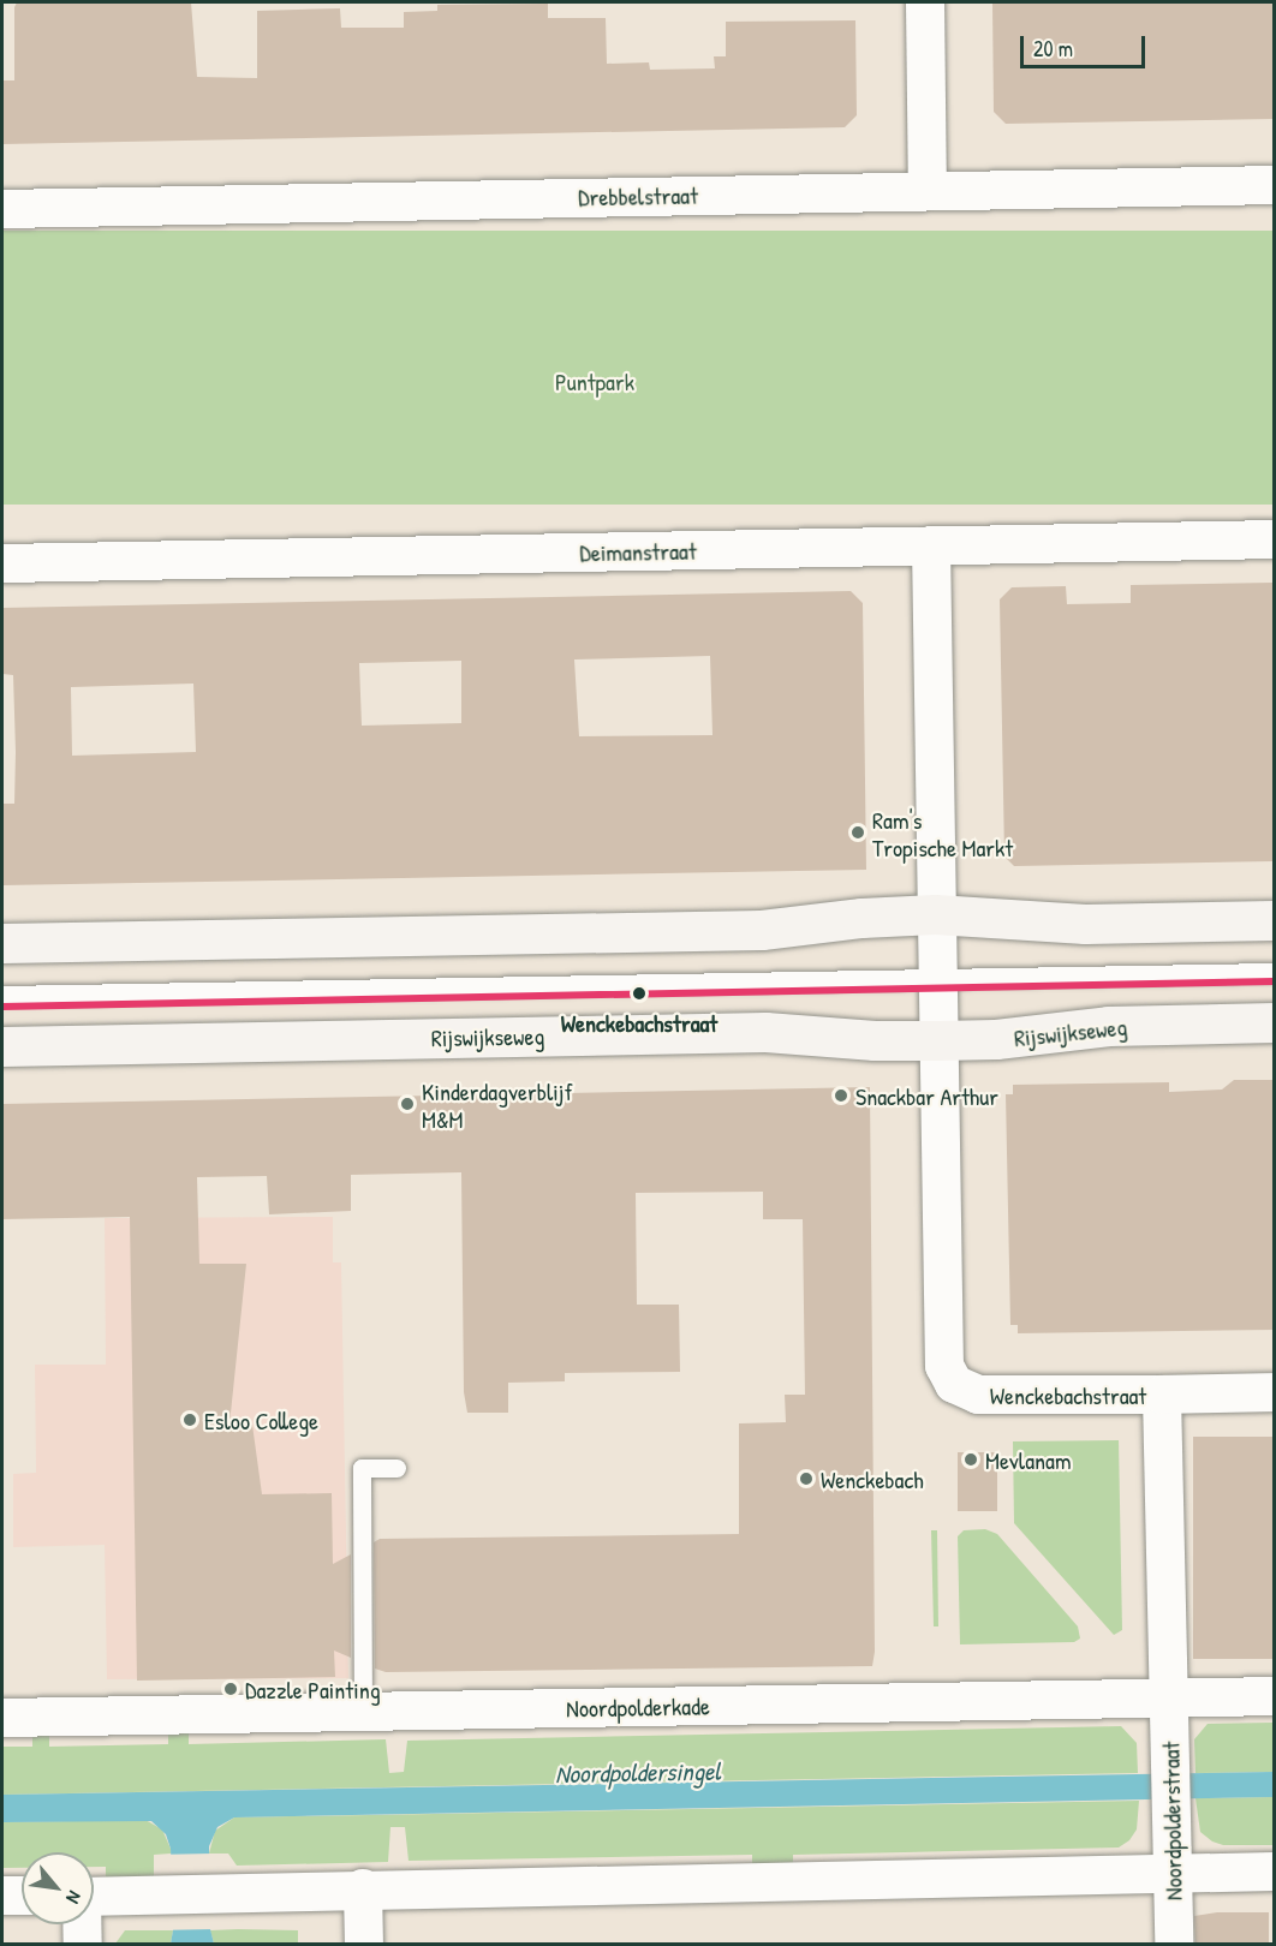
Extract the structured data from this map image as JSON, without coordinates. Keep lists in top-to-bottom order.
{
  "streets": {
    "main road": ["Rijswijkseweg"],
    "street": [
      "Drebbelstraat",
      "Deimanstraat",
      "Wenckebachstraat",
      "Noordpolderkade",
      "Noordpolderstraat"
    ]
  },
  "crossings": [
    ["Deimanstraat", "Wenckebachstraat"],
    ["Rijswijkseweg", "Wenckebachstraat"],
    ["Wenckebachstraat", "Noordpolderkade"],
    ["Wenckebachstraat", "Noordpolderstraat"],
    ["Noordpolderkade", "Noordpolderstraat"]
  ],
  "water": ["Noordpoldersingel"],
  "parks": ["Puntpark"],
  "places": [
    "Ram's Tropische Markt",
    "Wenckebachstraat",
    "Snackbar Arthur",
    "Kinderdagverblijf M&M",
    "Esloo College",
    "Mevlanam",
    "Wenckebach",
    "Dazzle Painting"
  ],
  "scale_bar": "20 m",
  "north": "bottom right"
}
